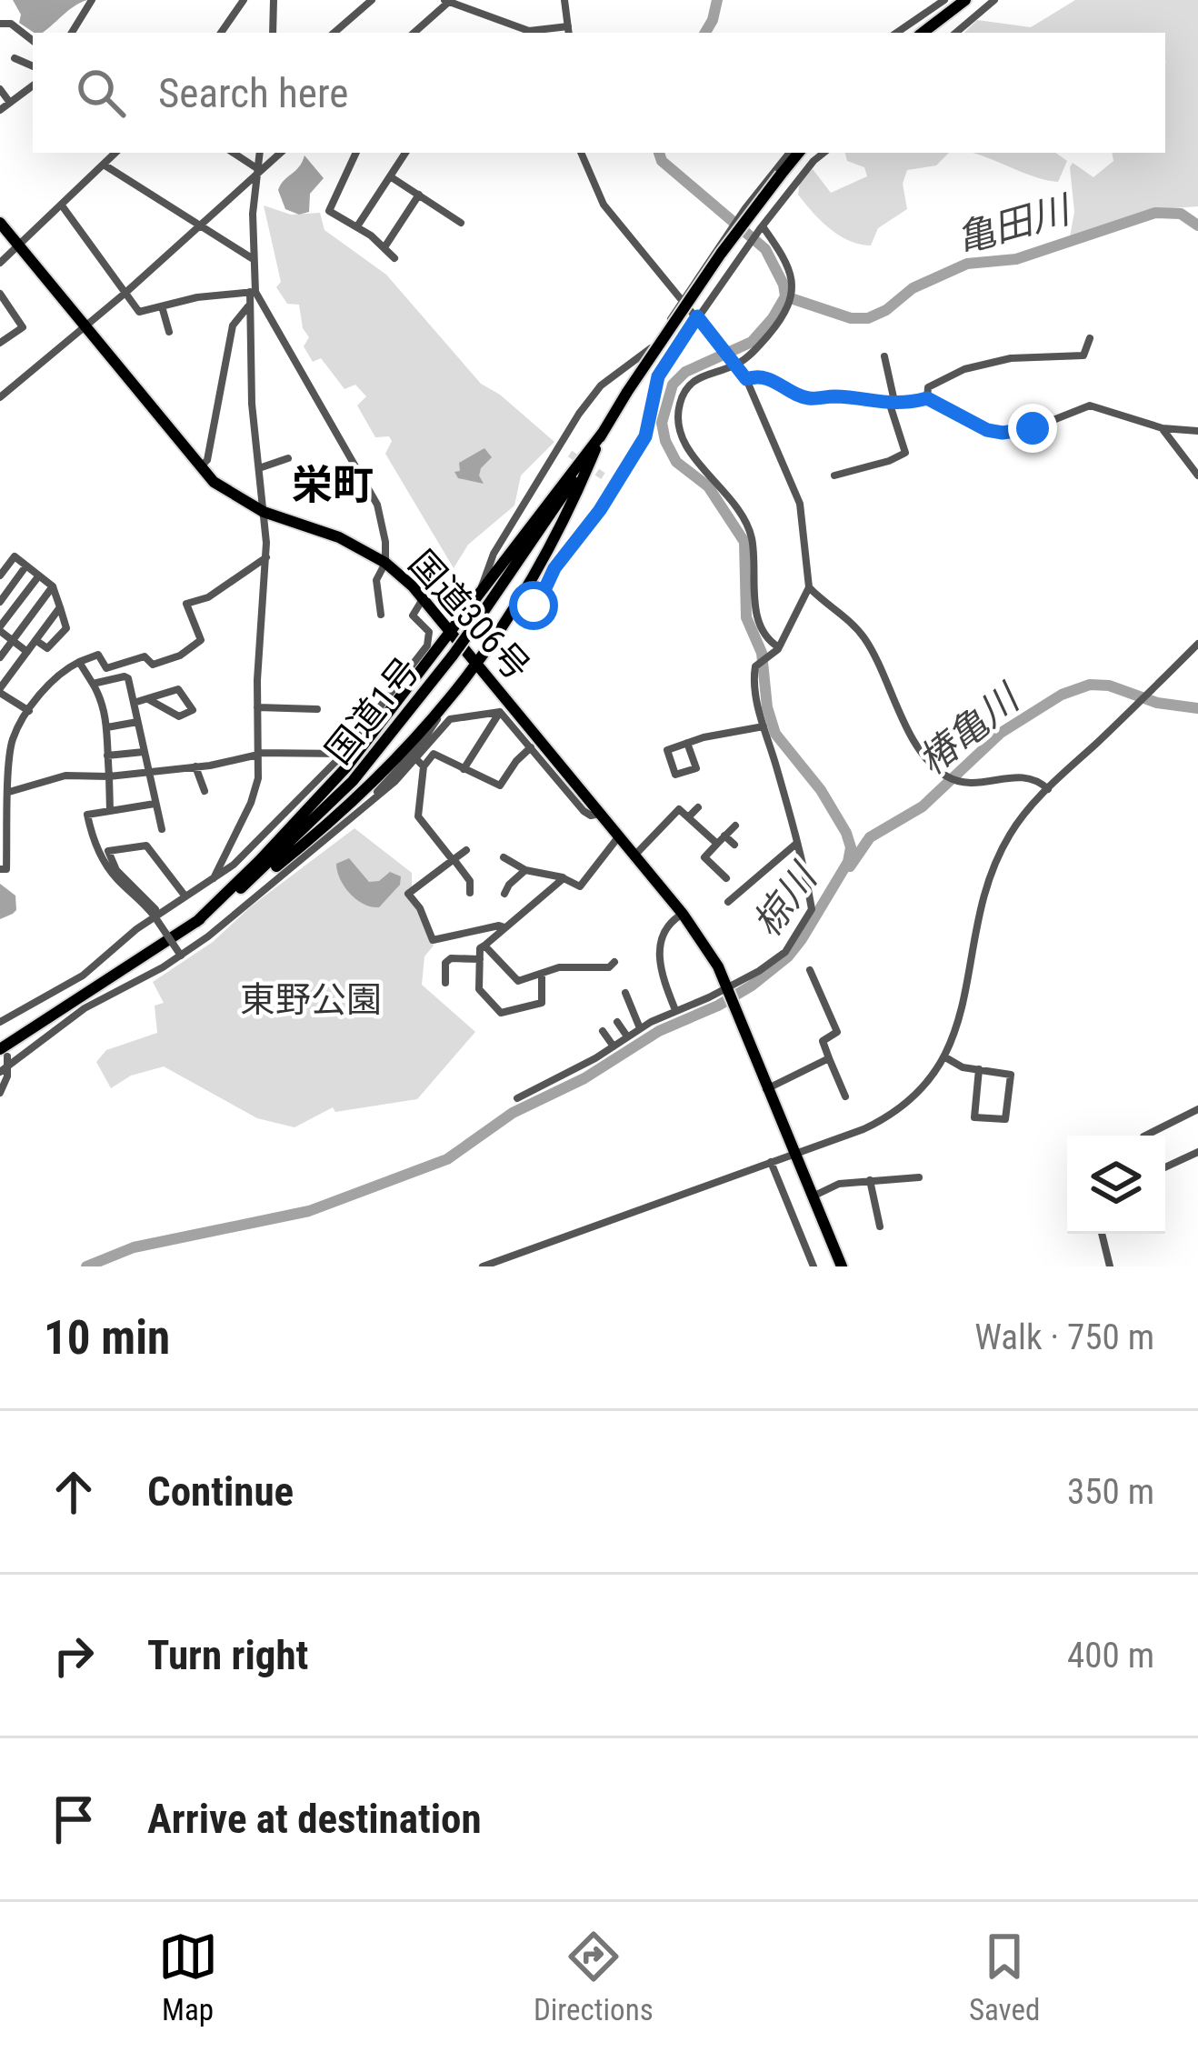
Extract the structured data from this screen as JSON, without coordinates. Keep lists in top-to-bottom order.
{
  "streets": {
    "highway": ["国道306号", "国道1号"]
  },
  "districts": ["栄町"],
  "water": ["亀田川", "椿亀川", "椋川"],
  "parks": ["東野公園"],
  "page": {
    "search": "Search here",
    "heading": ["10 min", "Walk · 750 m"],
    "list": [
      ["Continue", "350 m"],
      ["Turn right", "400 m"],
      "Arrive at destination"
    ],
    "nav": ["Map", "Directions", "Saved"]
  }
}
